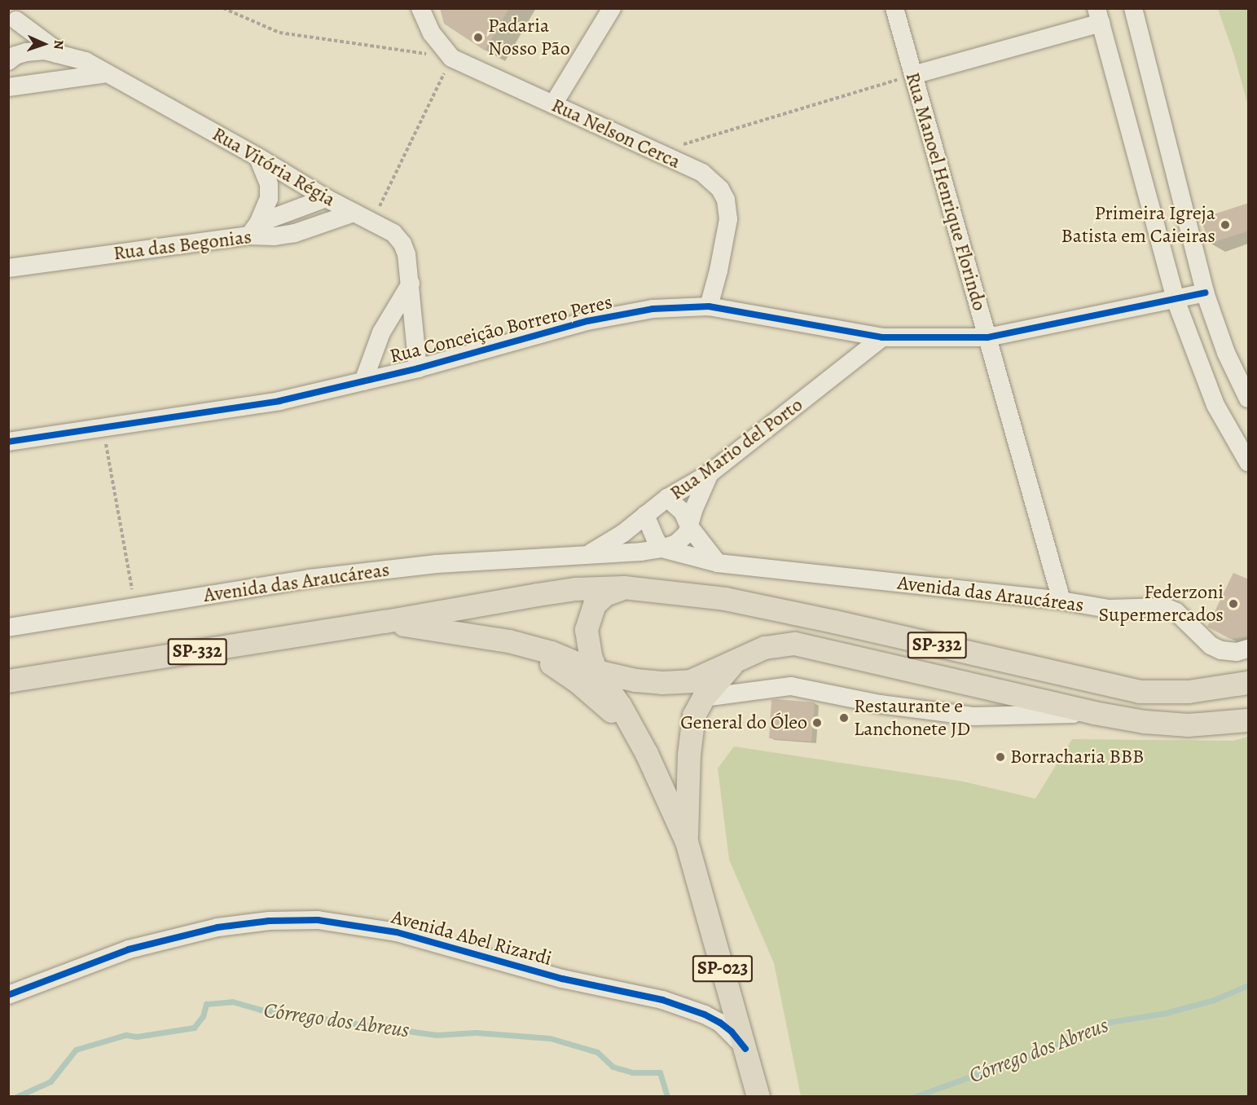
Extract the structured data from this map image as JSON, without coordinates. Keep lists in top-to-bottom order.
{
  "streets": {
    "main road": ["SP-332", "SP-023"],
    "street": [
      "Rua Nelson Cerca",
      "Rua Vitória Régia",
      "Rua Manoel Henrique Florindo",
      "Rua das Begonias",
      "Rua Conceição Borrero Peres",
      "Rua Mario del Porto",
      "Avenida das Araucáreas",
      "Avenida Abel Rizardi"
    ]
  },
  "crossings": [
    ["Rua Nelson Cerca", "Rua Conceição Borrero Peres"],
    ["Rua Vitória Régia", "Rua das Begonias"],
    ["Rua Vitória Régia", "Rua Conceição Borrero Peres"],
    ["Rua Manoel Henrique Florindo", "Rua Conceição Borrero Peres"],
    ["Rua Manoel Henrique Florindo", "Avenida das Araucáreas"],
    ["Rua Conceição Borrero Peres", "Rua Mario del Porto"],
    ["Rua Mario del Porto", "Avenida das Araucáreas"],
    ["SP-332", "SP-023"],
    ["Avenida Abel Rizardi", "SP-023"]
  ],
  "water": ["Córrego dos Abreus"],
  "places": [
    "Padaria Nosso Pão",
    "Primeira Igreja Batista em Caieiras",
    "Federzoni Supermercados",
    "Restaurante e Lanchonete JD",
    "General do Óleo",
    "Borracharia BBB"
  ],
  "north": "right"
}
